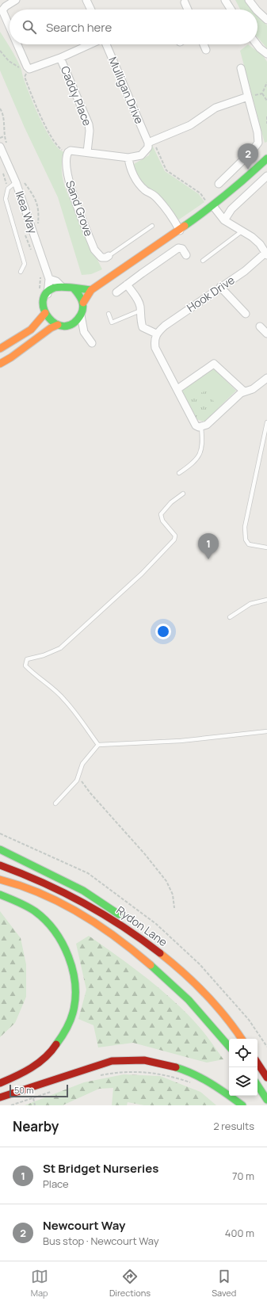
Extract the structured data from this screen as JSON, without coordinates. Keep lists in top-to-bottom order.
{
  "streets": {
    "main road": ["Rydon Lane"],
    "street": [
      "Mulligan Drive",
      "Caddy Place",
      "Sand Grove",
      "Ikea Way",
      "Hook Drive"
    ]
  },
  "scale_bar": "50 m",
  "page": {
    "search": "Search here",
    "pins": ["2", "1"],
    "scale": "50 m",
    "heading": ["Nearby", "2 results"],
    "list": [
      {
        "mark": "1",
        "name": "St Bridget Nurseries",
        "note": "Place",
        "value": "70 m"
      },
      {
        "mark": "2",
        "name": "Newcourt Way",
        "note": "Bus stop · Newcourt Way",
        "value": "400 m"
      }
    ],
    "nav": ["Map", "Directions", "Saved"]
  }
}
